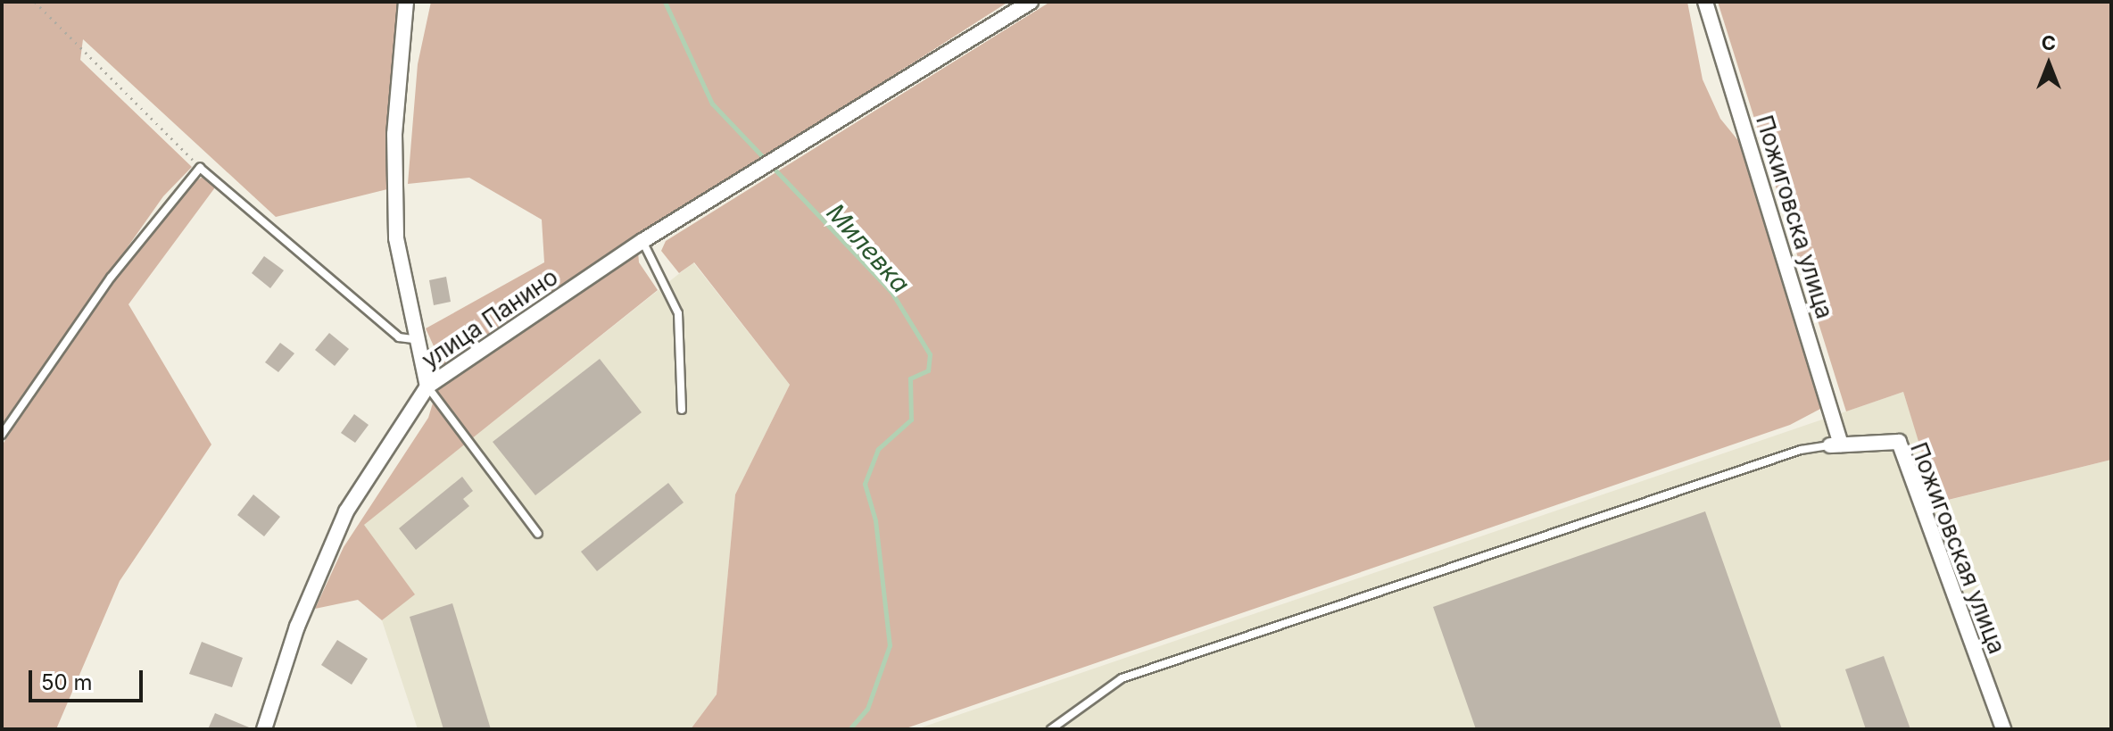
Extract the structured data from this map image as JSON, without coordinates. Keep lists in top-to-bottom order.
{
  "streets": {
    "street": ["Пожиговска улица", "улица Панино", "Пожиговская улица"]
  },
  "crossings": [
    ["Пожиговска улица", "Пожиговская улица"]
  ],
  "water": ["Милевка"],
  "scale_bar": "50 m",
  "north": "top"
}
